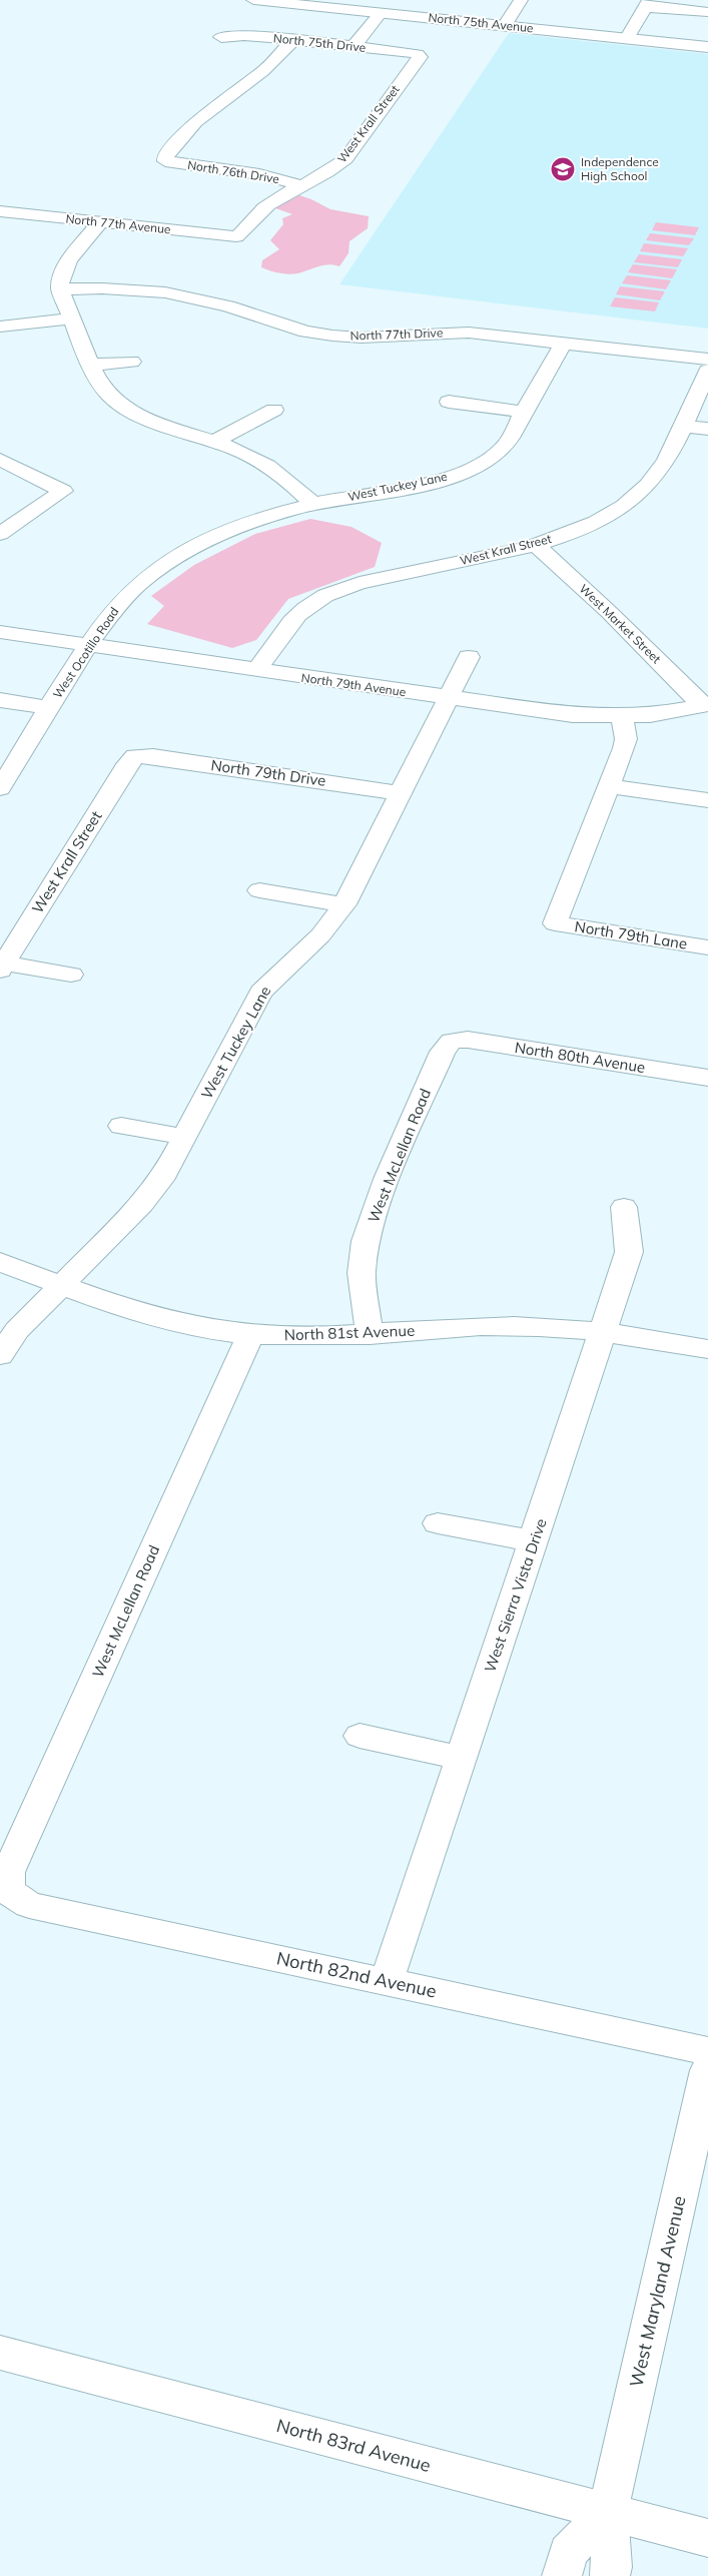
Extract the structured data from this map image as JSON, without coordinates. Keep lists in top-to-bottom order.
{
  "streets": {
    "street": [
      "North 75th Avenue",
      "North 75th Drive",
      "West Krall Street",
      "North 76th Drive",
      "North 77th Avenue",
      "North 77th Drive",
      "West Tuckey Lane",
      "West Market Street",
      "West Ocotillo Road",
      "North 79th Avenue",
      "North 79th Drive",
      "North 79th Lane",
      "North 80th Avenue",
      "West McLellan Road",
      "North 81st Avenue",
      "West Sierra Vista Drive",
      "North 82nd Avenue",
      "West Maryland Avenue",
      "North 83rd Avenue"
    ]
  },
  "crossings": [
    ["North 75th Drive", "West Krall Street"],
    ["North 75th Drive", "North 76th Drive"],
    ["West Krall Street", "North 76th Drive"],
    ["West Krall Street", "North 77th Avenue"],
    ["West Krall Street", "West Market Street"],
    ["West Krall Street", "North 79th Avenue"],
    ["West Krall Street", "North 79th Drive"],
    ["North 77th Drive", "West Tuckey Lane"],
    ["West Tuckey Lane", "West Ocotillo Road"],
    ["West Tuckey Lane", "North 79th Avenue"],
    ["West Tuckey Lane", "North 79th Drive"],
    ["West Tuckey Lane", "North 81st Avenue"],
    ["West Market Street", "North 79th Avenue"],
    ["West Ocotillo Road", "North 79th Avenue"],
    ["North 80th Avenue", "West McLellan Road"],
    ["West McLellan Road", "North 81st Avenue"],
    ["West McLellan Road", "North 82nd Avenue"],
    ["North 81st Avenue", "West Sierra Vista Drive"],
    ["West Sierra Vista Drive", "North 82nd Avenue"],
    ["West Maryland Avenue", "North 83rd Avenue"]
  ],
  "places": {
    "school or university": ["Independence High School"]
  }
}
